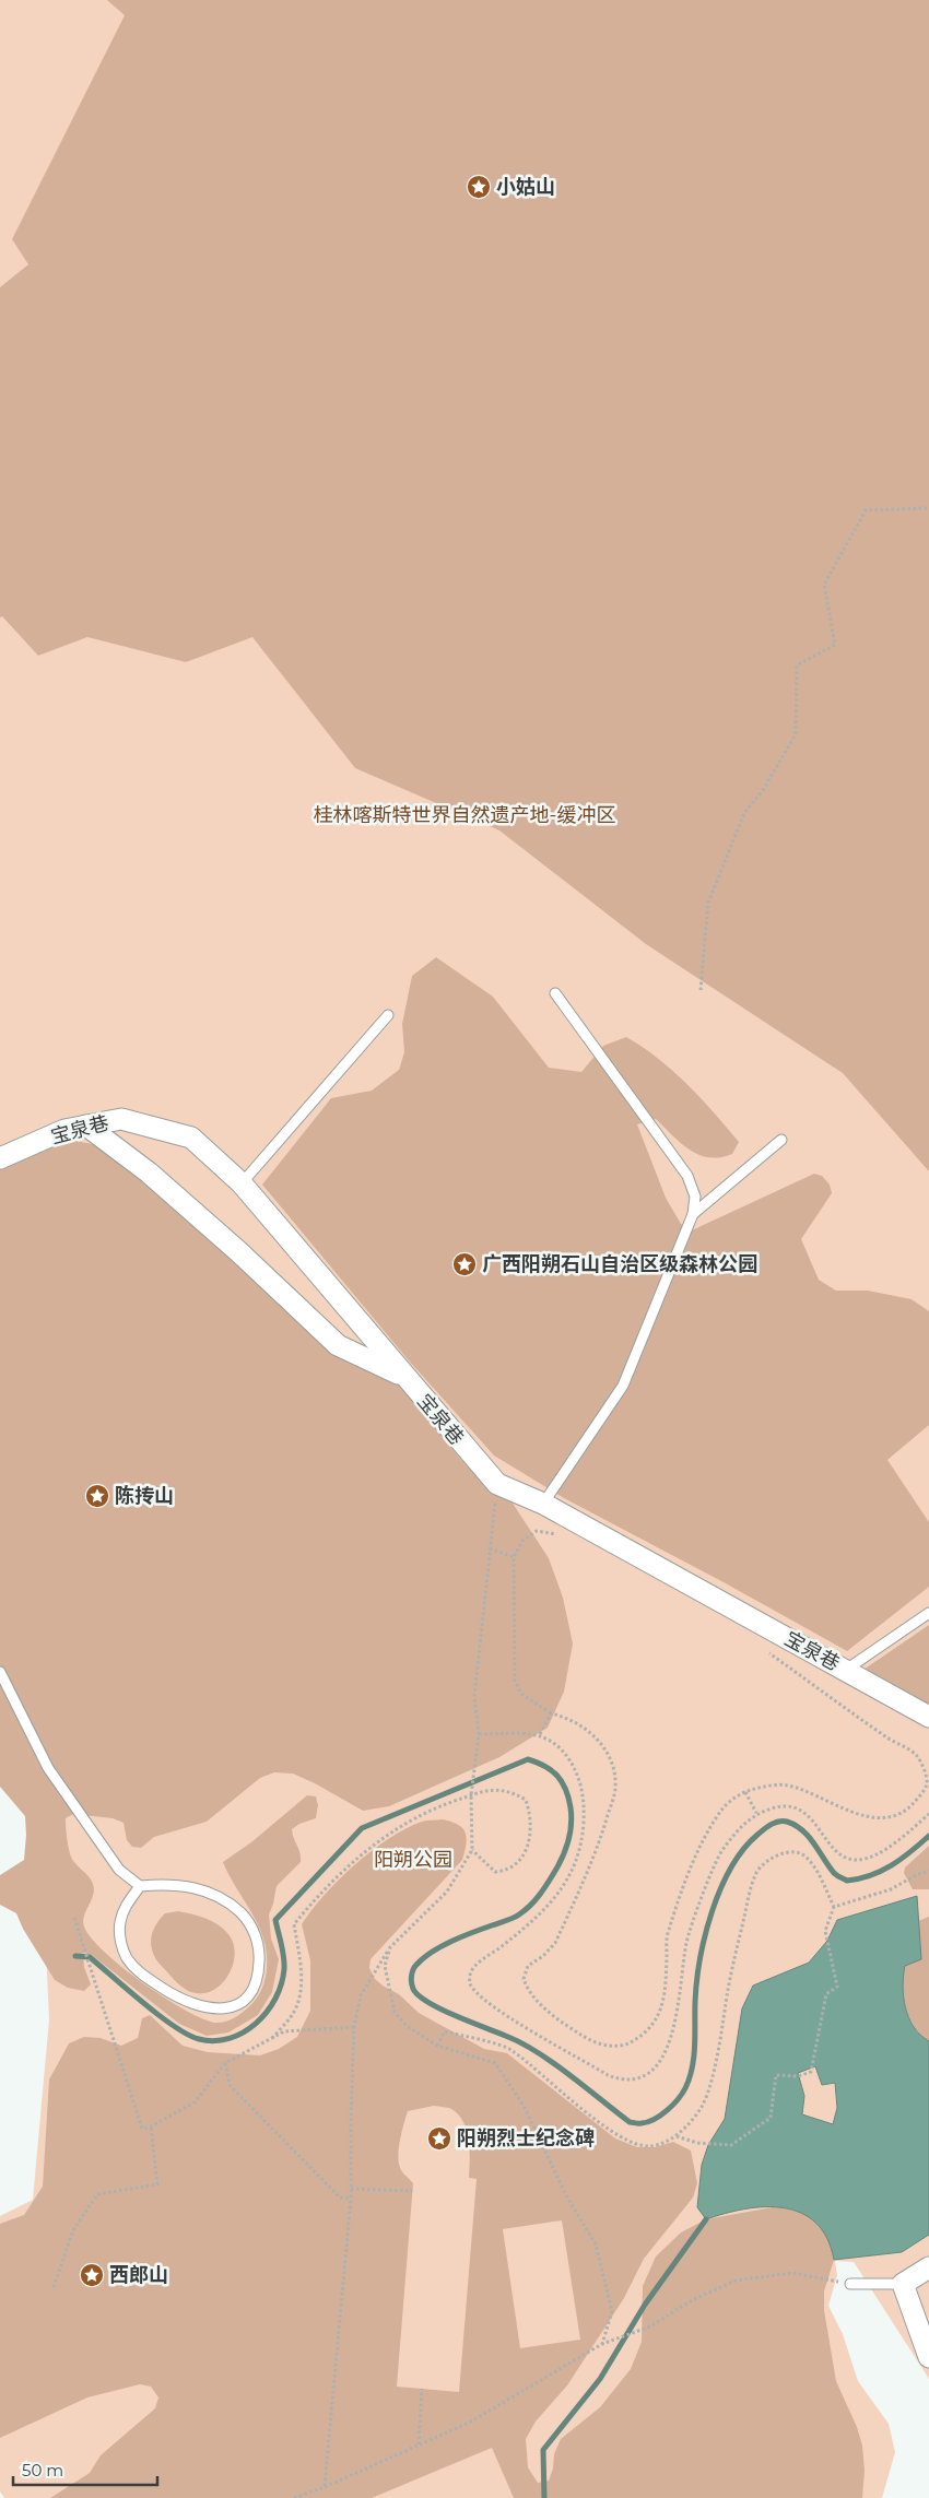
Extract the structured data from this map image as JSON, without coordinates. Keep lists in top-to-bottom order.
{
  "streets": {
    "street": ["宝泉巷"]
  },
  "parks": ["桂林喀斯特世界自然遗产地-缓冲区", "阳朔公园"],
  "places": {
    "place": [
      "小姑山",
      "广西阳朔石山自治区级森林公园",
      "陈抟山",
      "阳朔烈士纪念碑",
      "西郎山"
    ]
  },
  "scale_bar": "50 m"
}
